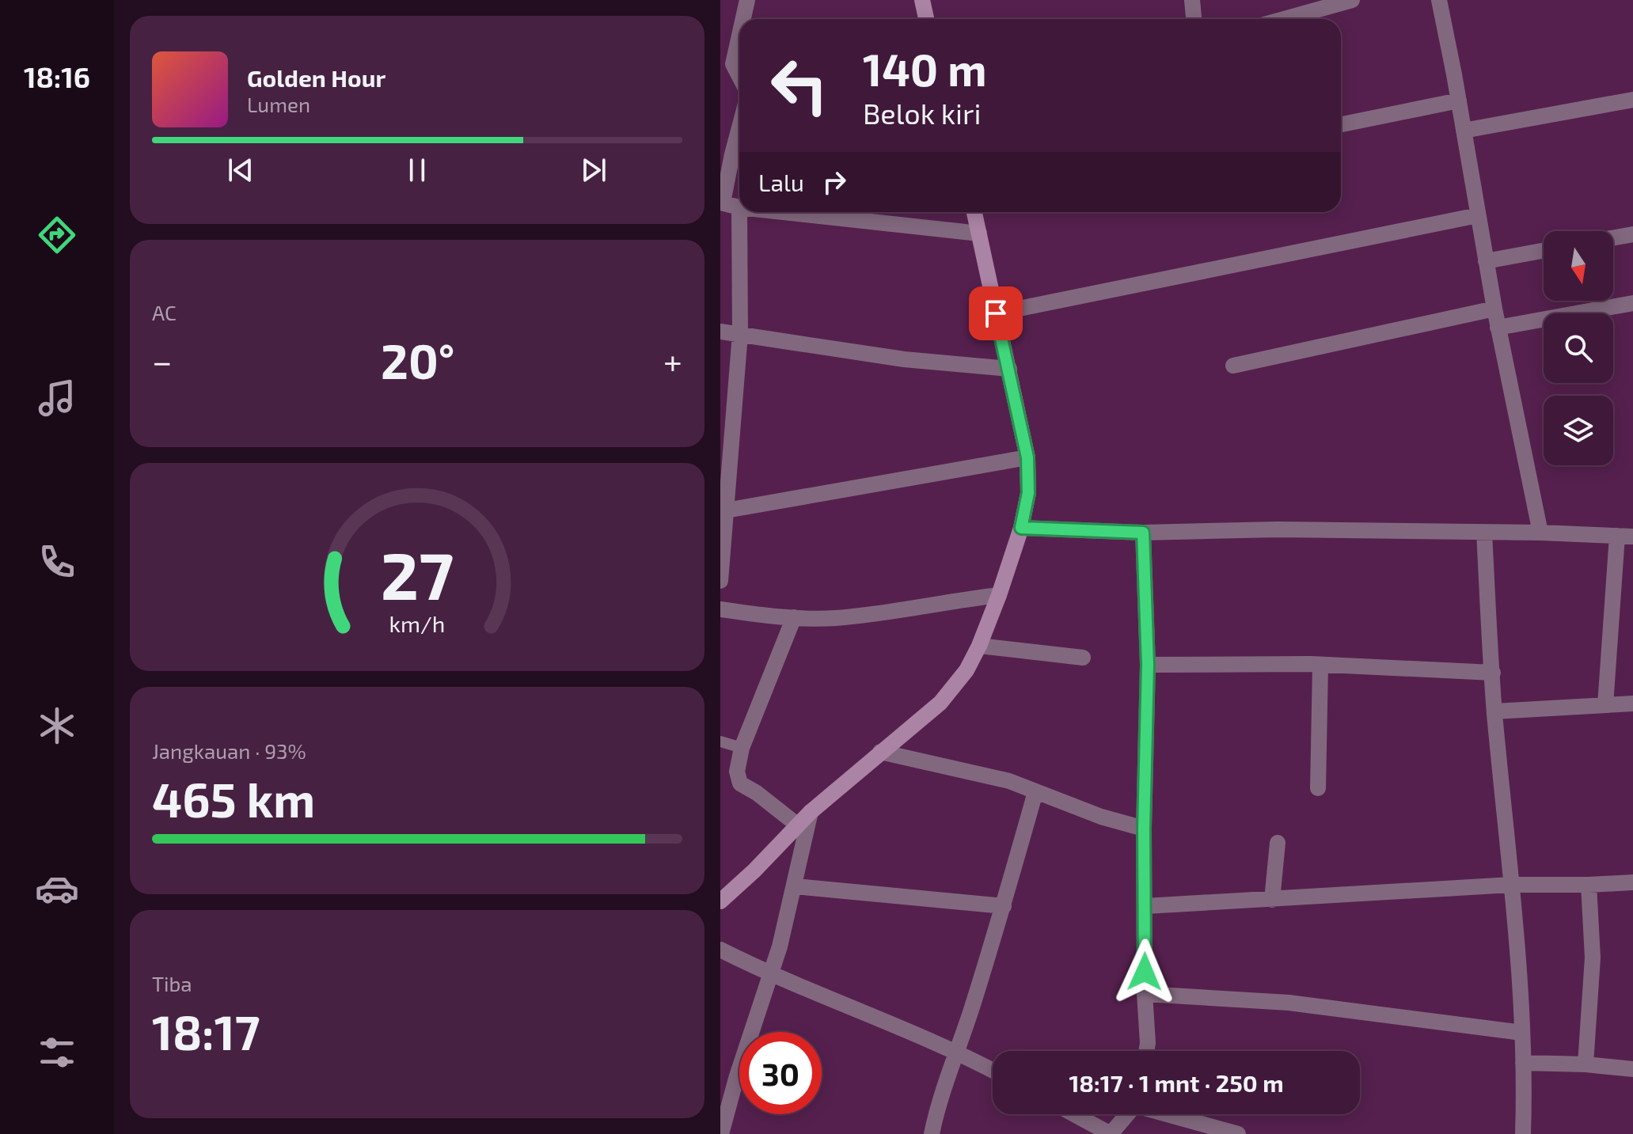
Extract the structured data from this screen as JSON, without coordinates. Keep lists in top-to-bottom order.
{
  "north": "bottom",
  "page": {
    "tabs": "18:16",
    "turn": ["140 m", "Belok kiri"],
    "song": ["Golden Hour", "Lumen"],
    "then": "Lalu",
    "tile": [
      "AC",
      ["Jangkauan · 93%", "465 km"],
      ["Tiba", "18:17"]
    ],
    "heat": ["−", "20°", "+"],
    "limit": "30",
    "trip": "18:17 · 1 mnt · 250 m",
    "gauge": ["27", "km/h"]
  }
}
